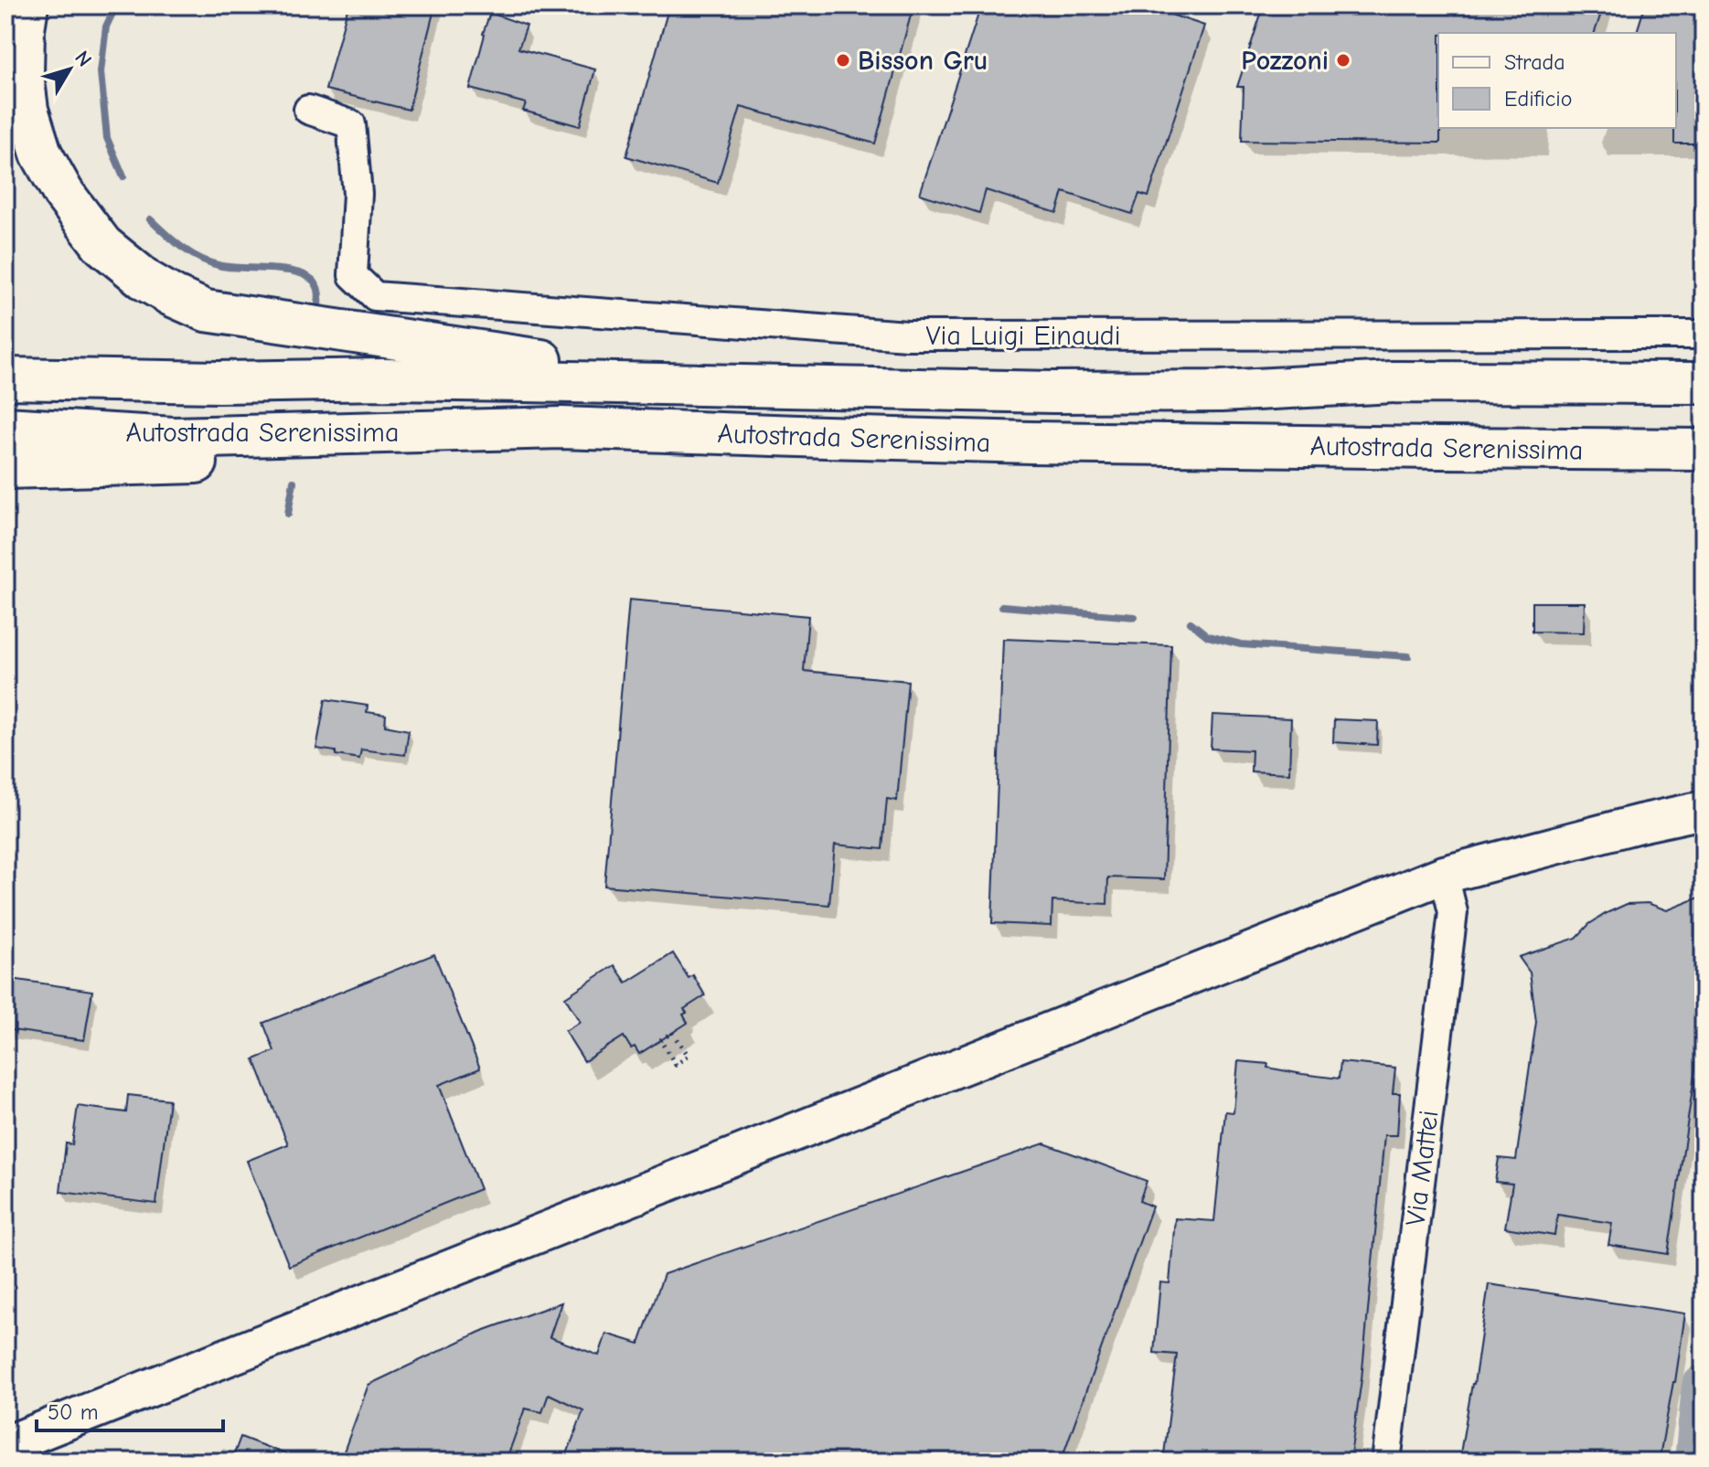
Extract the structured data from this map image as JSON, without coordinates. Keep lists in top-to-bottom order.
{
  "streets": {
    "highway": ["Autostrada Serenissima"],
    "street": ["Via Luigi Einaudi", "Via Mattei"]
  },
  "places": ["Bisson Gru", "Pozzoni"],
  "legend": ["Strada", "Edificio"],
  "scale_bar": "50 m",
  "north": "top right"
}
